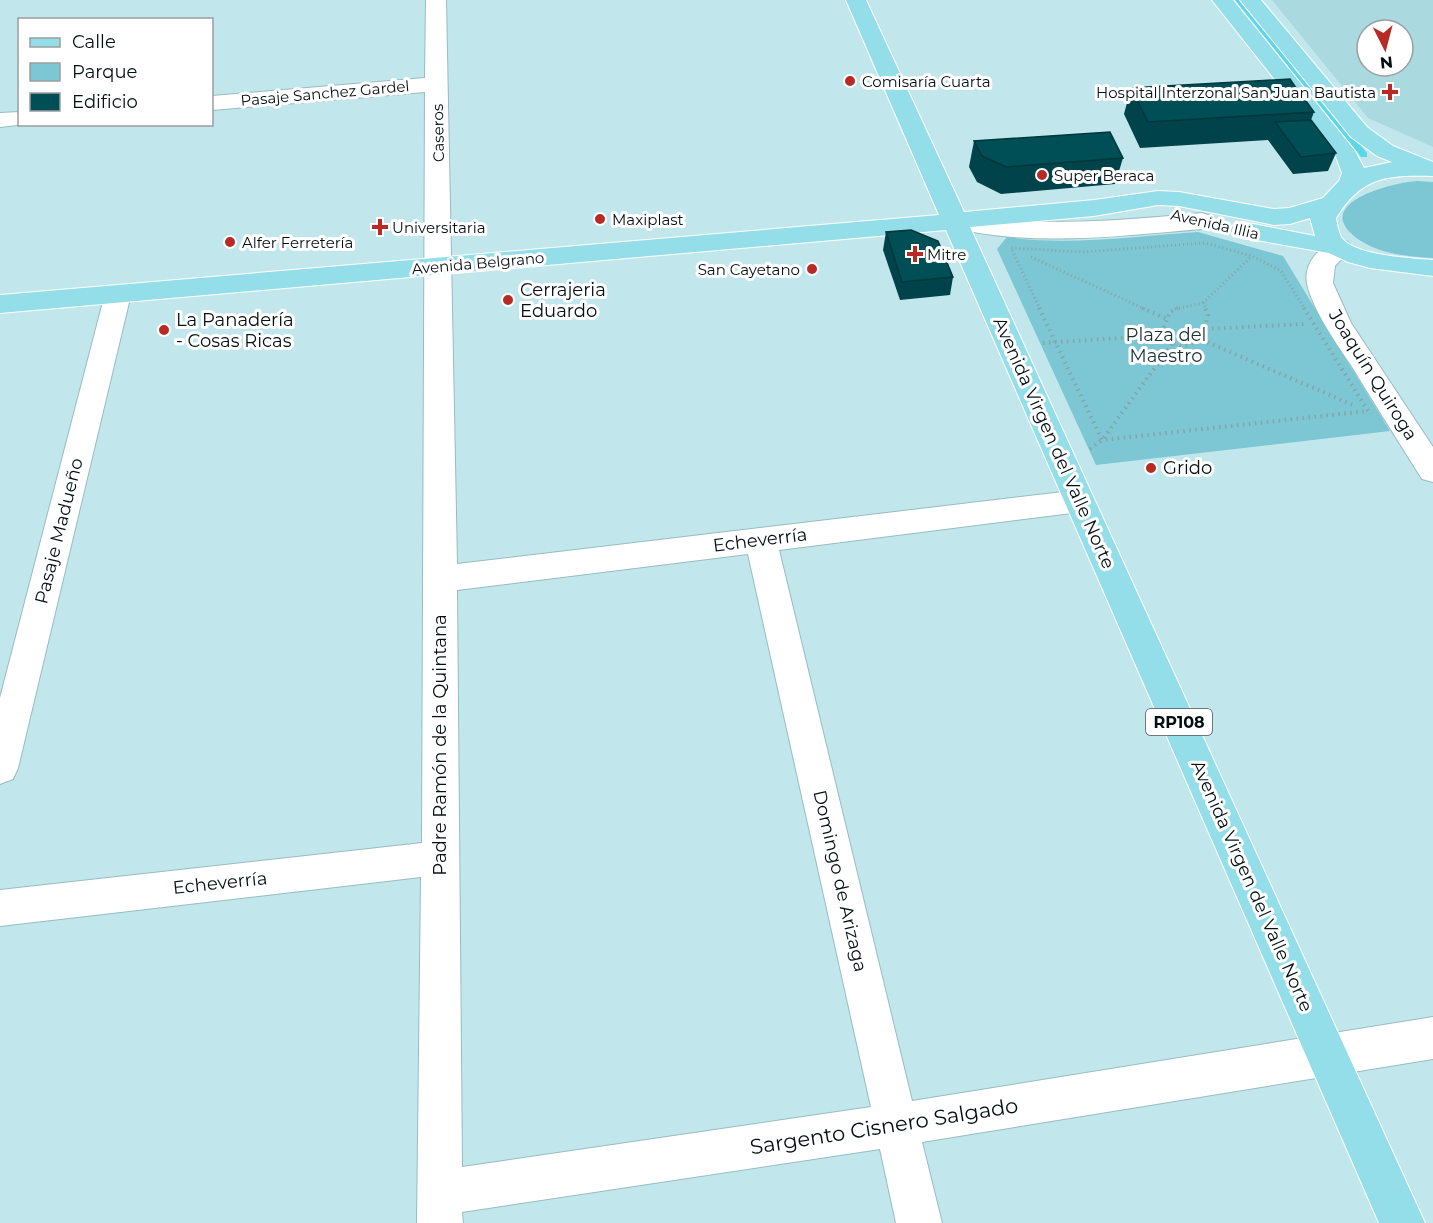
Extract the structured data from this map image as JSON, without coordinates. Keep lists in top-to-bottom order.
{
  "streets": {
    "main road": [
      "Avenida Illia",
      "Avenida Belgrano",
      "Avenida Virgen del Valle Norte",
      "RP108"
    ],
    "street": [
      "Pasaje Sanchez Gardel",
      "Caseros",
      "Joaquín Quiroga",
      "Pasaje Madueño",
      "Echeverría",
      "Padre Ramón de la Quintana",
      "Domingo de Arizaga",
      "Sargento Cisnero Salgado"
    ]
  },
  "crossings": [
    ["Pasaje Sanchez Gardel", "Caseros"],
    ["Caseros", "Avenida Belgrano"],
    ["Caseros", "Padre Ramón de la Quintana"],
    ["Avenida Illia", "Avenida Belgrano"],
    ["Avenida Illia", "Joaquín Quiroga"],
    ["Avenida Illia", "Avenida Virgen del Valle Norte"],
    ["Avenida Belgrano", "Avenida Virgen del Valle Norte"],
    ["Avenida Belgrano", "Pasaje Madueño"],
    ["Avenida Belgrano", "Padre Ramón de la Quintana"],
    ["Avenida Virgen del Valle Norte", "Echeverría"],
    ["Avenida Virgen del Valle Norte", "Sargento Cisnero Salgado"],
    ["Echeverría", "Padre Ramón de la Quintana"],
    ["Echeverría", "Domingo de Arizaga"],
    ["Padre Ramón de la Quintana", "Sargento Cisnero Salgado"],
    ["Domingo de Arizaga", "Sargento Cisnero Salgado"]
  ],
  "parks": ["Plaza del Maestro"],
  "places": {
    "other": [
      "Comisaría Cuarta",
      "Super Beraca",
      "Maxiplast",
      "Alfer Ferretería",
      "San Cayetano",
      "Cerrajeria Eduardo",
      "La Panadería - Cosas Ricas",
      "Grido"
    ],
    "health": ["Hospital Interzonal San Juan Bautista", "Universitaria", "Mitre"]
  },
  "legend": ["Calle", "Parque", "Edificio"],
  "north": "bottom"
}
